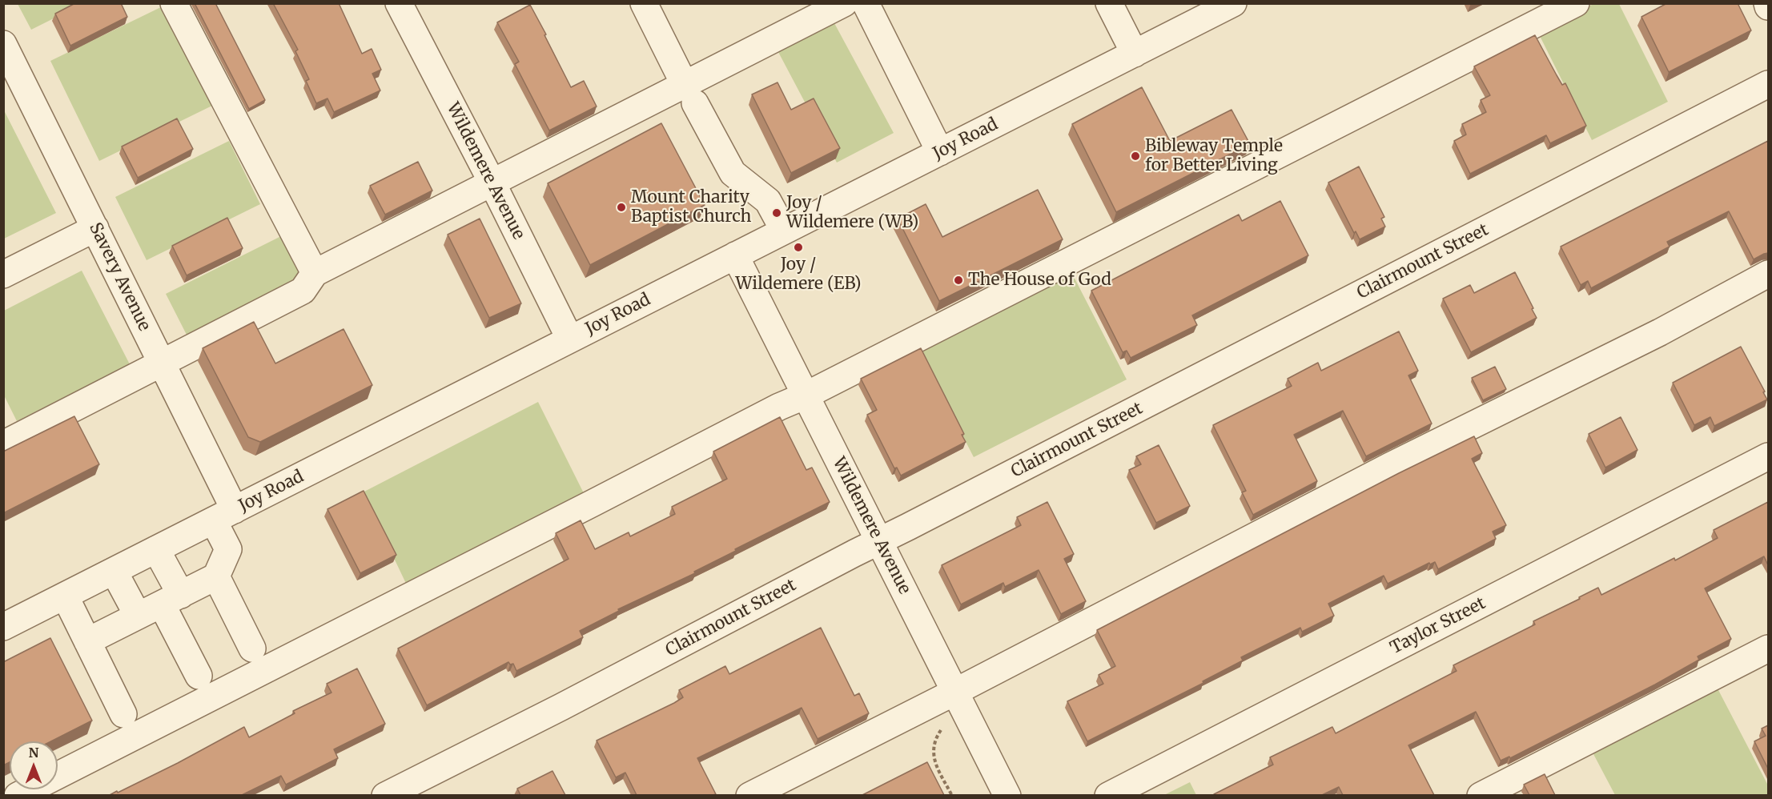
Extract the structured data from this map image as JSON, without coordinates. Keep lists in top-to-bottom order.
{
  "streets": {
    "street": [
      "Joy Road",
      "Wildemere Avenue",
      "Clairmount Street",
      "Savery Avenue",
      "Taylor Street"
    ]
  },
  "crossings": [
    ["Joy Road", "Wildemere Avenue"],
    ["Joy Road", "Savery Avenue"],
    ["Wildemere Avenue", "Clairmount Street"]
  ],
  "places": [
    "Bibleway Temple for Better Living",
    "Mount Charity Baptist Church",
    "Joy / Wildemere (WB)",
    "Joy / Wildemere (EB)",
    "The House of God"
  ],
  "north": "top"
}
